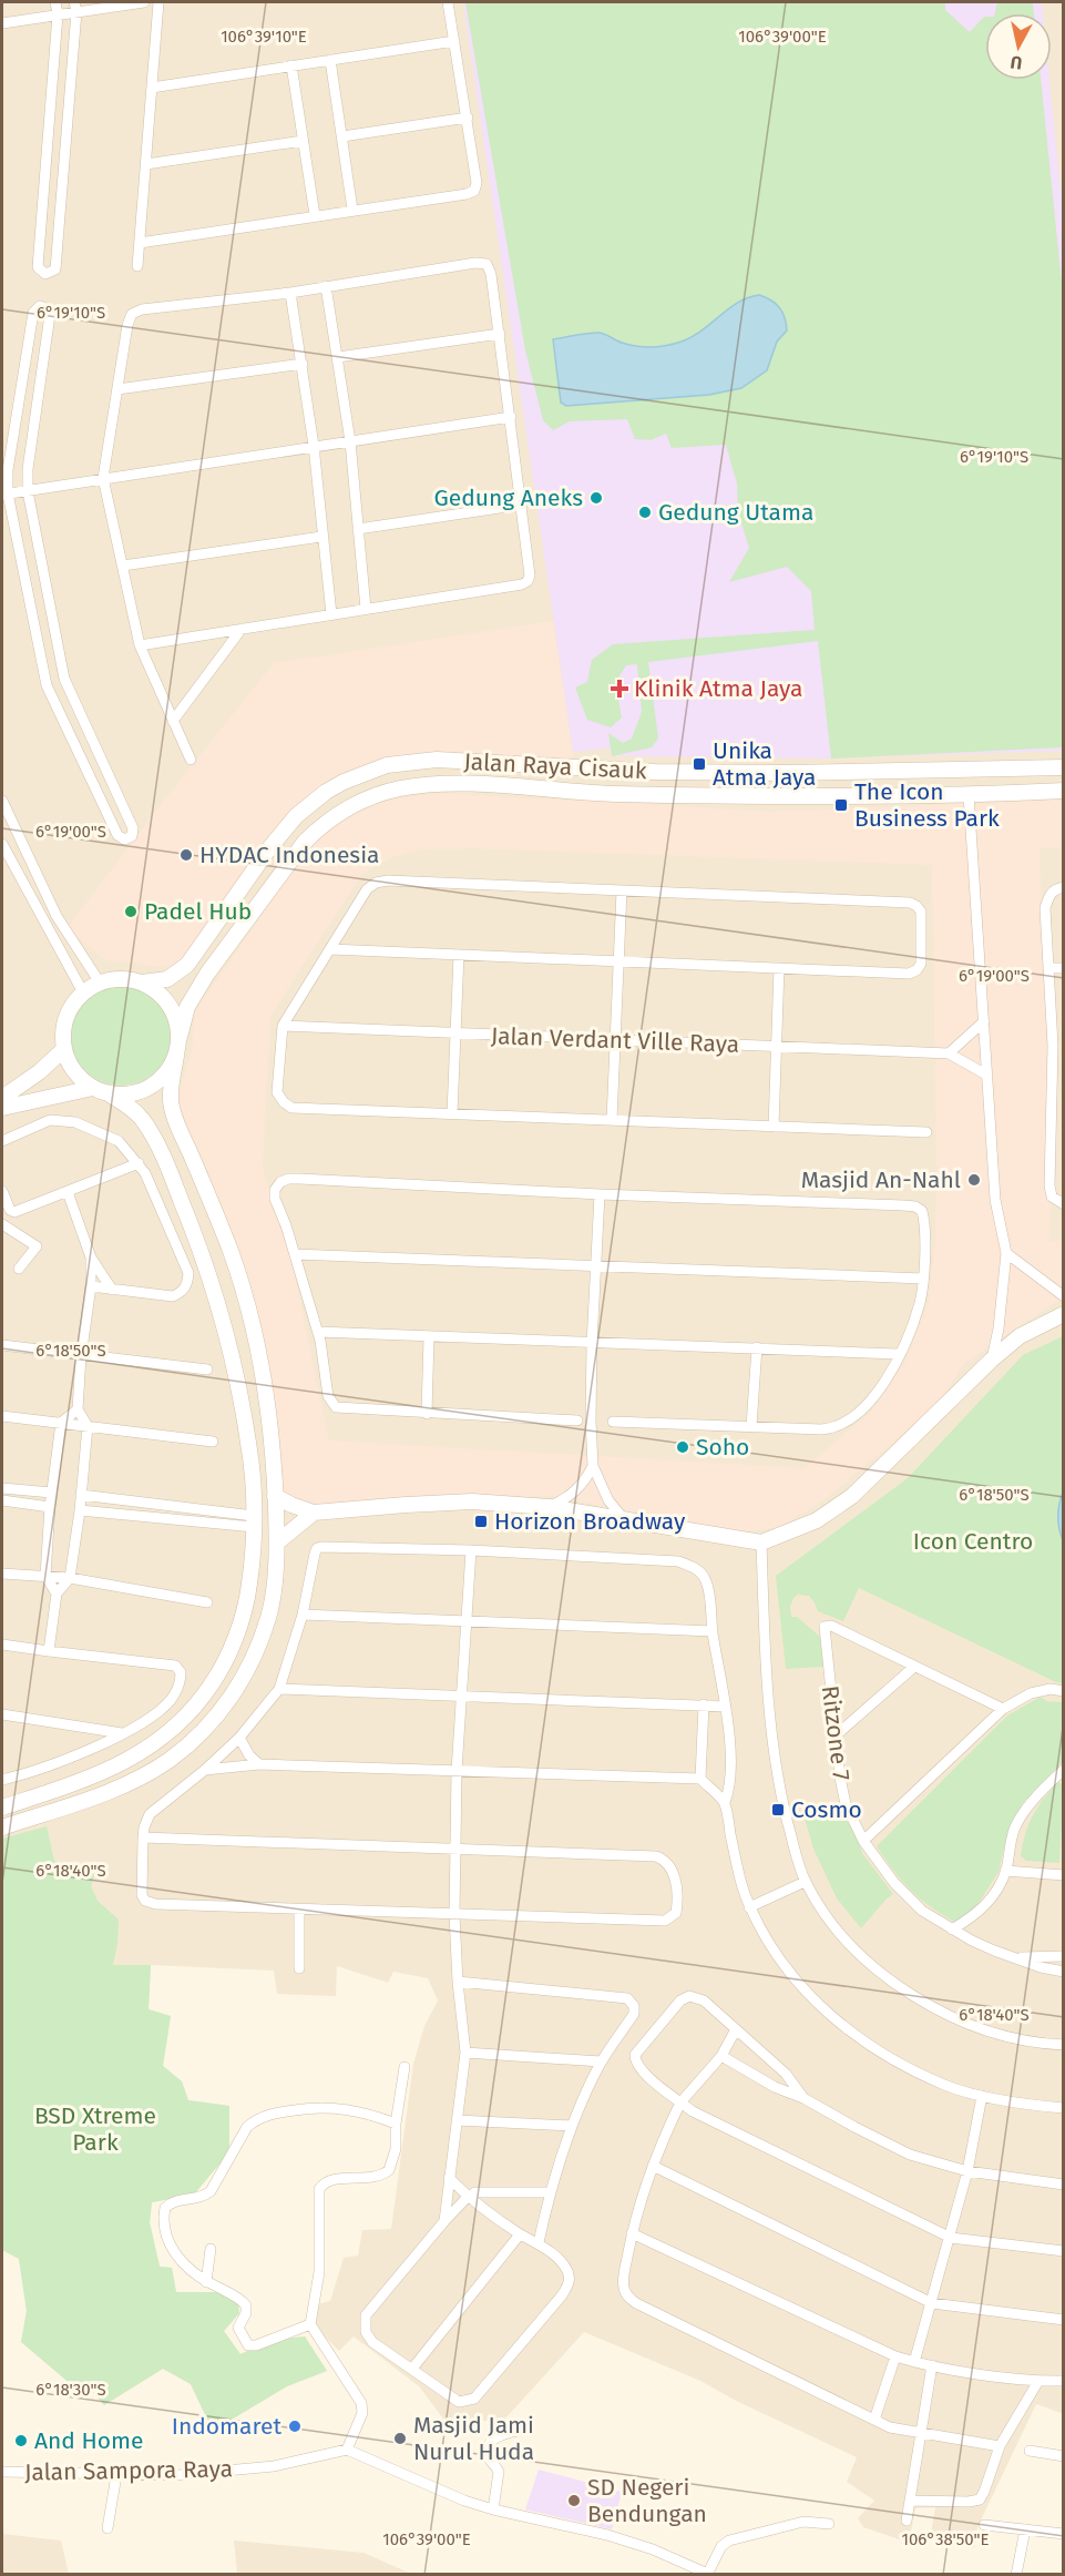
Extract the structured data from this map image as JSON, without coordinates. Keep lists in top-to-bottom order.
{
  "streets": {
    "main road": ["Jalan Raya Cisauk"],
    "street": ["Jalan Verdant Ville Raya", "Ritzone 7", "Jalan Sampora Raya"]
  },
  "parks": ["Icon Centro", "BSD Xtreme Park"],
  "places": {
    "other": [
      "Gedung Aneks",
      "Gedung Utama",
      "HYDAC Indonesia",
      "Padel Hub",
      "Masjid An-Nahl",
      "Soho",
      "Indomaret",
      "Masjid Jami Nurul Huda",
      "And Home",
      "SD Negeri Bendungan"
    ],
    "health": ["Klinik Atma Jaya"],
    "transit": [
      "Unika Atma Jaya",
      "The Icon Business Park",
      "Horizon Broadway",
      "Cosmo"
    ]
  },
  "north": "bottom",
  "coordinates": [
    "106°39'10\"E",
    "106°39'00\"E",
    "6°19'10\"S",
    "6°19'00\"S",
    "6°18'50\"S",
    "6°18'40\"S",
    "6°18'30\"S",
    "106°38'50\"E"
  ]
}
